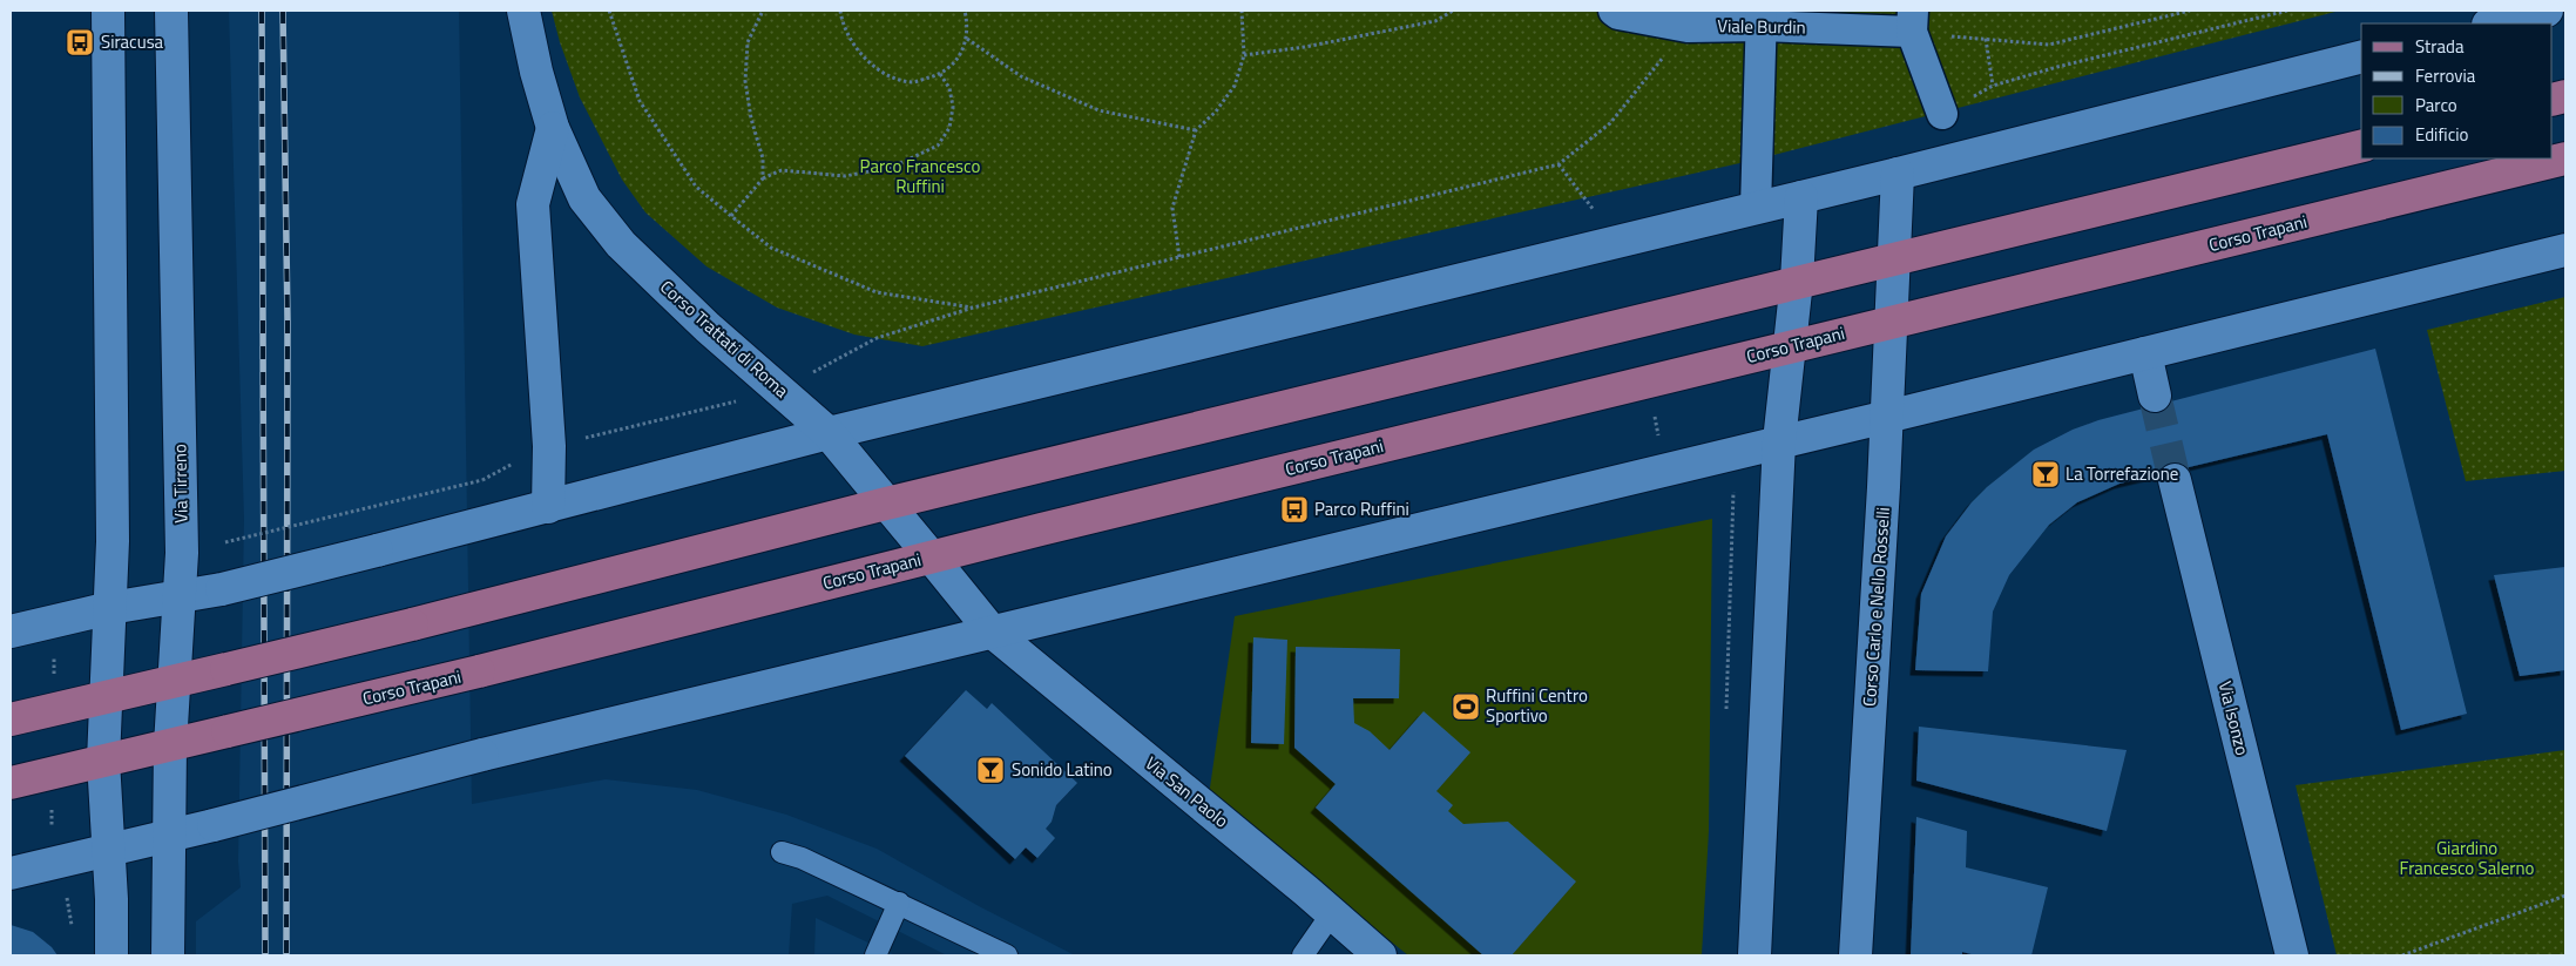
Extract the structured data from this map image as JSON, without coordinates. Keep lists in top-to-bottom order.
{
  "streets": {
    "main road": ["Corso Trapani"],
    "street": [
      "Viale Burdin",
      "Corso Trattati di Roma",
      "Via Tirreno",
      "Corso Carlo e Nello Rosselli",
      "Via Isonzo",
      "Via San Paolo"
    ]
  },
  "crossings": [
    ["Corso Trapani", "Corso Trattati di Roma"],
    ["Corso Trapani", "Via Tirreno"],
    ["Corso Trapani", "Corso Carlo e Nello Rosselli"],
    ["Corso Trattati di Roma", "Via San Paolo"]
  ],
  "parks": ["Parco Francesco Ruffini", "Giardino Francesco Salerno"],
  "places": {
    "bus stop": ["Siracusa", "Parco Ruffini"],
    "bar": ["La Torrefazione", "Sonido Latino"],
    "sports": ["Ruffini Centro Sportivo"]
  },
  "legend": [
    "Strada",
    "Ferrovia",
    "Parco",
    "Edificio"
  ]
}
